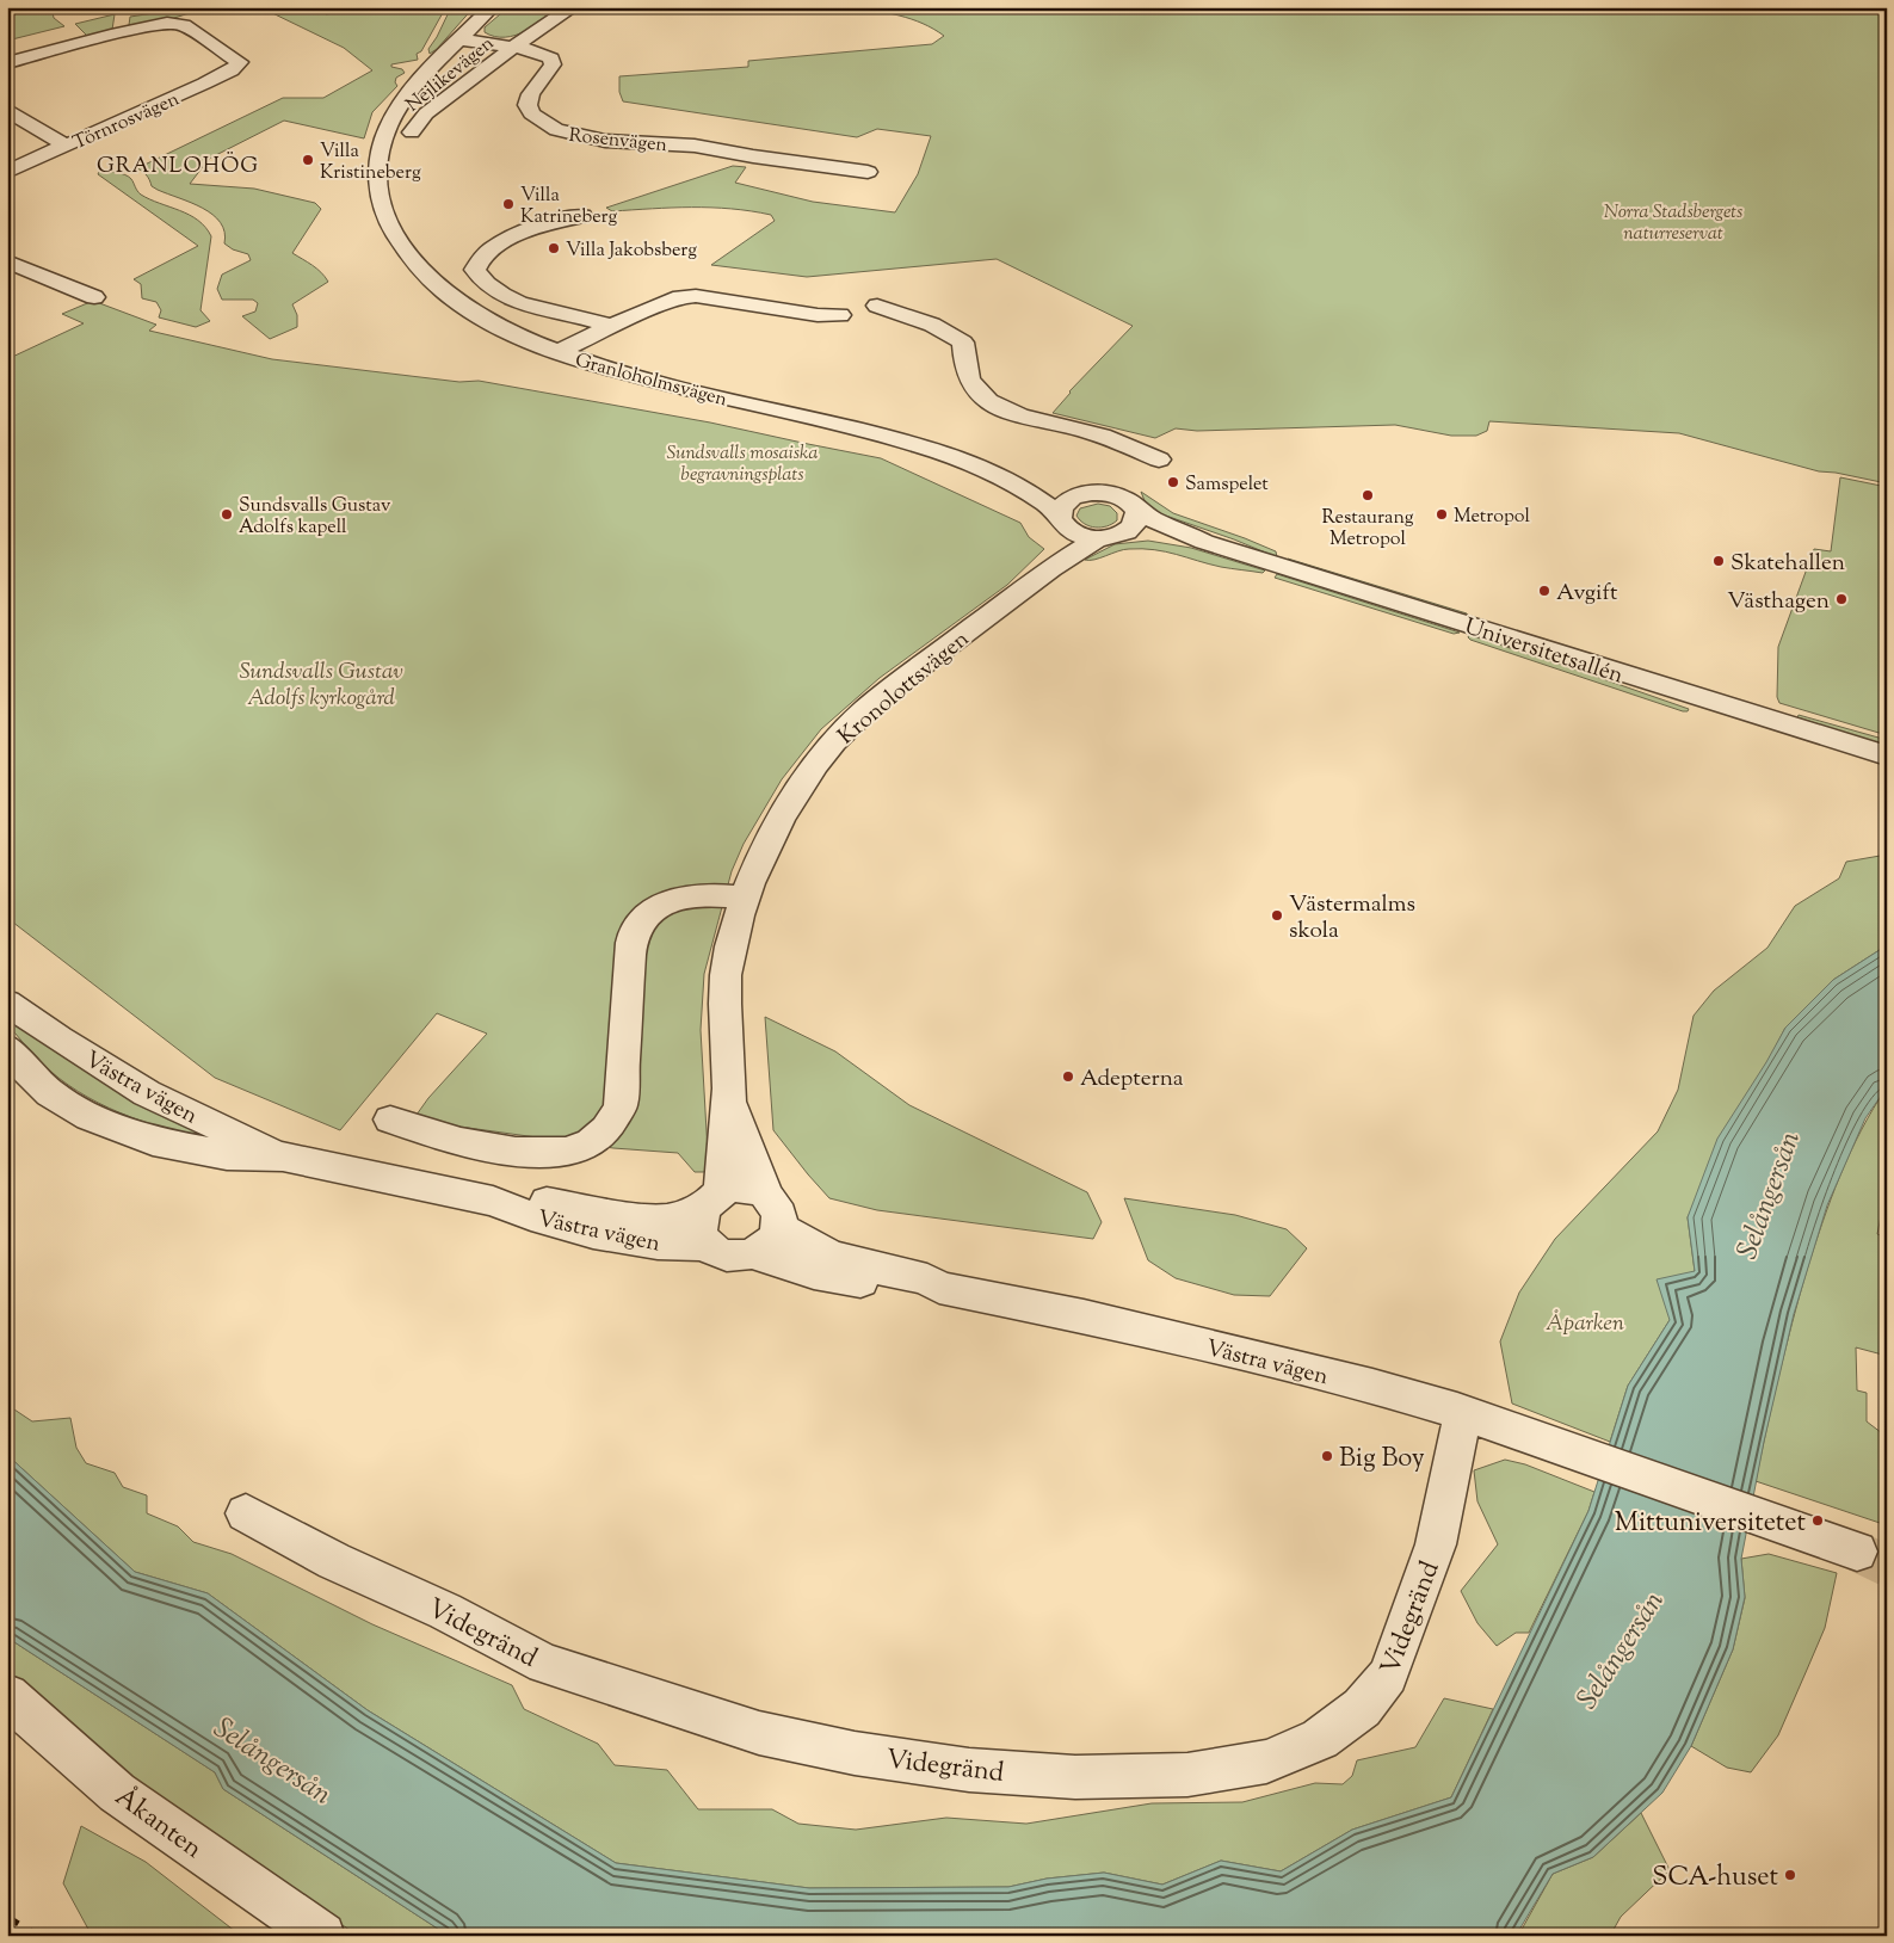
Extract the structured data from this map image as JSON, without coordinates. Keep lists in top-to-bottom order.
{
  "streets": {
    "street": [
      "Nejlikevägen",
      "Törnrosvägen",
      "Rosenvägen",
      "Granloholmsvägen",
      "Universitetsallén",
      "Kronolottsvägen",
      "Västra vägen",
      "Videgränd",
      "Åkanten"
    ]
  },
  "crossings": [
    ["Nejlikevägen", "Rosenvägen"],
    ["Rosenvägen", "Granloholmsvägen"],
    ["Granloholmsvägen", "Universitetsallén"],
    ["Granloholmsvägen", "Kronolottsvägen"],
    ["Universitetsallén", "Kronolottsvägen"],
    ["Kronolottsvägen", "Västra vägen"],
    ["Västra vägen", "Videgränd"]
  ],
  "districts": ["GRANLOHÖG"],
  "water": ["Selångersån"],
  "parks": [
    "Norra Stadsbergets naturreservat",
    "Sundsvalls mosaiska begravningsplats",
    "Sundsvalls Gustav Adolfs kyrkogård",
    "Åparken"
  ],
  "places": [
    "Villa Kristineberg",
    "Villa Katrineberg",
    "Villa Jakobsberg",
    "Samspelet",
    "Restaurang Metropol",
    "Sundsvalls Gustav Adolfs kapell",
    "Metropol",
    "Skatehallen",
    "Avgift",
    "Västhagen",
    "Västermalms skola",
    "Adepterna",
    "Big Boy",
    "Mittuniversitetet",
    "SCA-huset"
  ]
}
